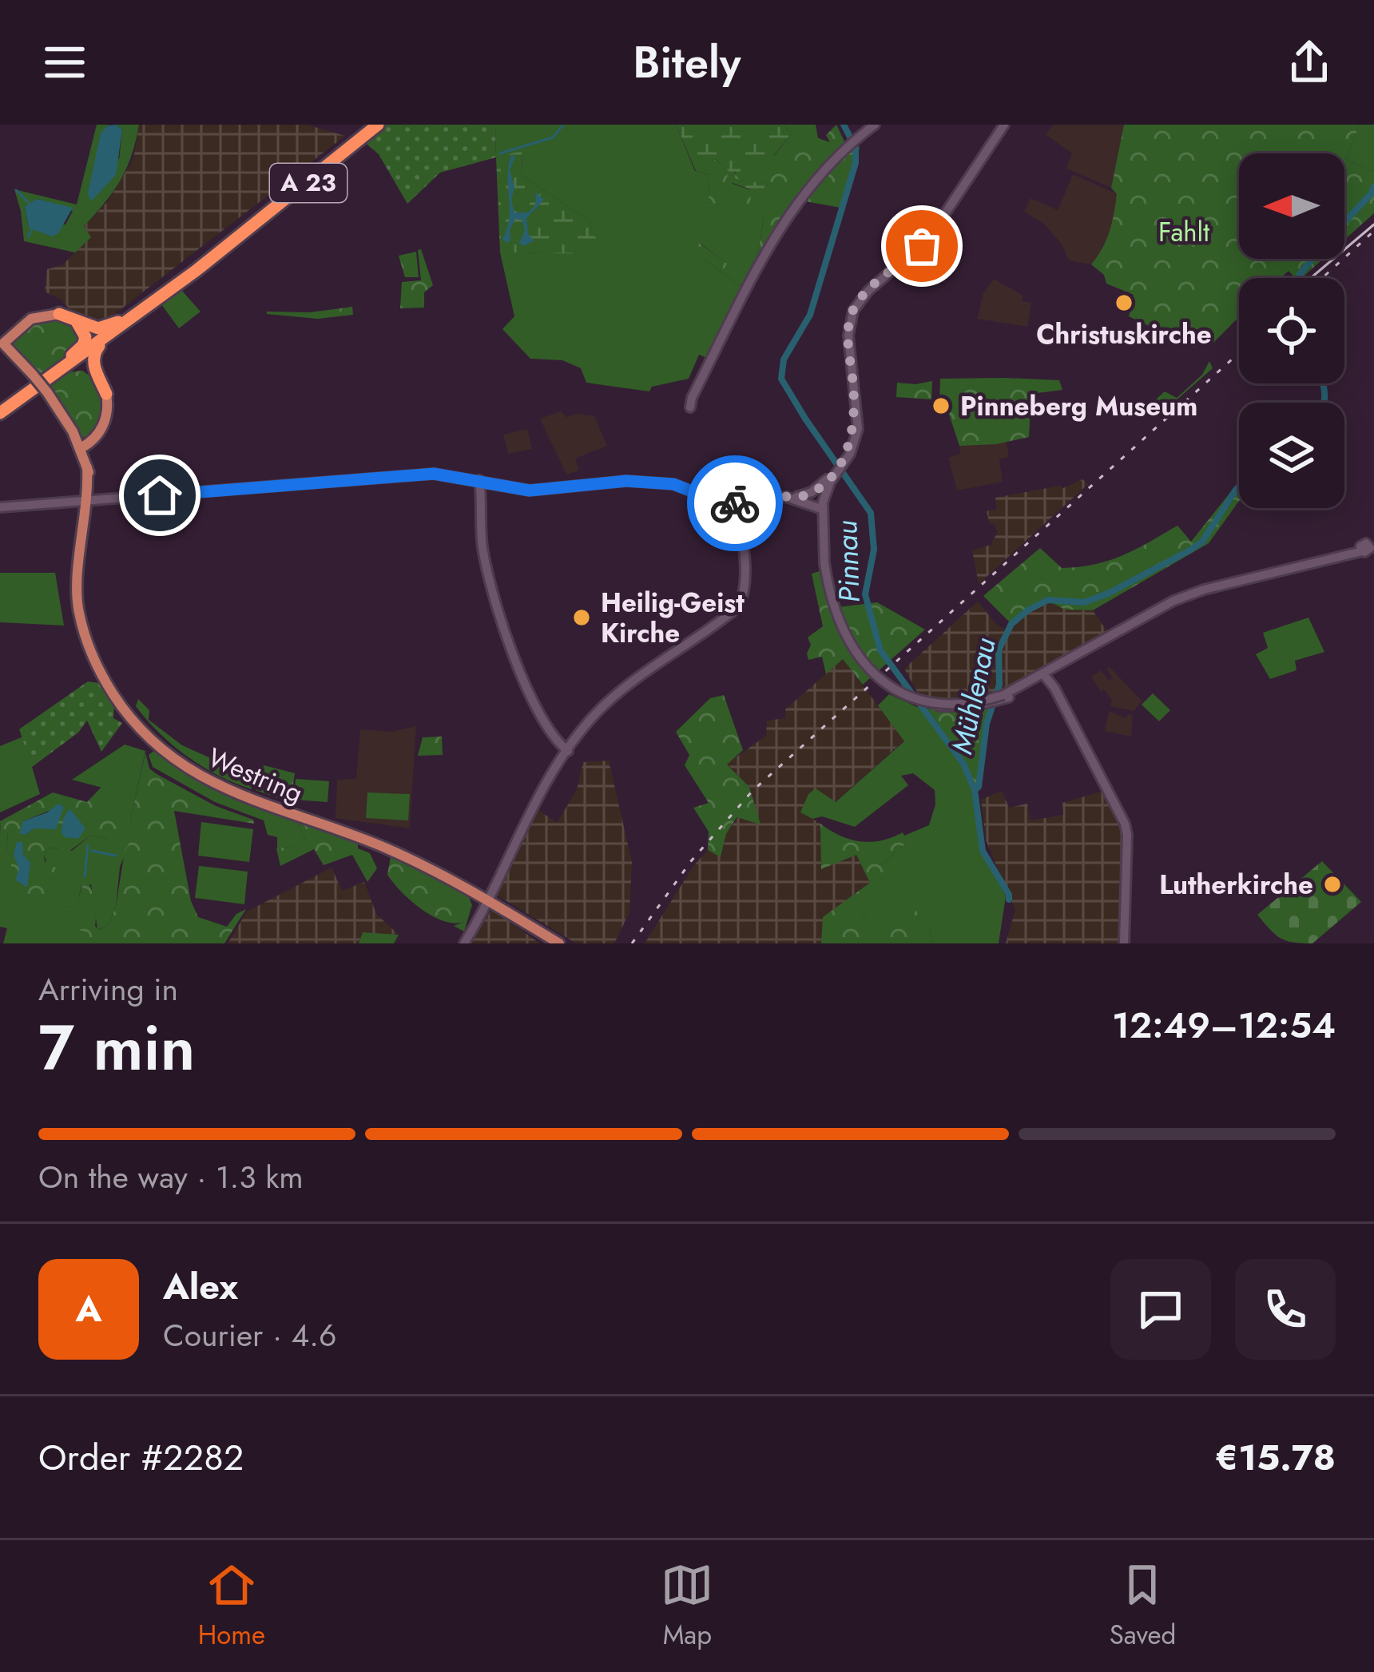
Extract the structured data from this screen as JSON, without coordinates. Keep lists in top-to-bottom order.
{
  "streets": {
    "highway": ["A 23"],
    "main road": ["Westring"]
  },
  "water": ["Pinnau", "Mühlenau"],
  "parks": ["Fahlt"],
  "places": [
    "Christuskirche",
    "Pinneberg Museum",
    "Heilig-Geist Kirche",
    "Lutherkirche"
  ],
  "north": "left",
  "page": {
    "header": "Bitely",
    "heading": ["7 min", "Arriving in", "12:49–12:54"],
    "panel": [
      "Alex",
      "Courier · 4.6",
      "Order #2282",
      "€15.78"
    ],
    "bar": "On the way · 1.3 km",
    "round": "A",
    "tabs": ["Home", "Map", "Saved"]
  }
}
